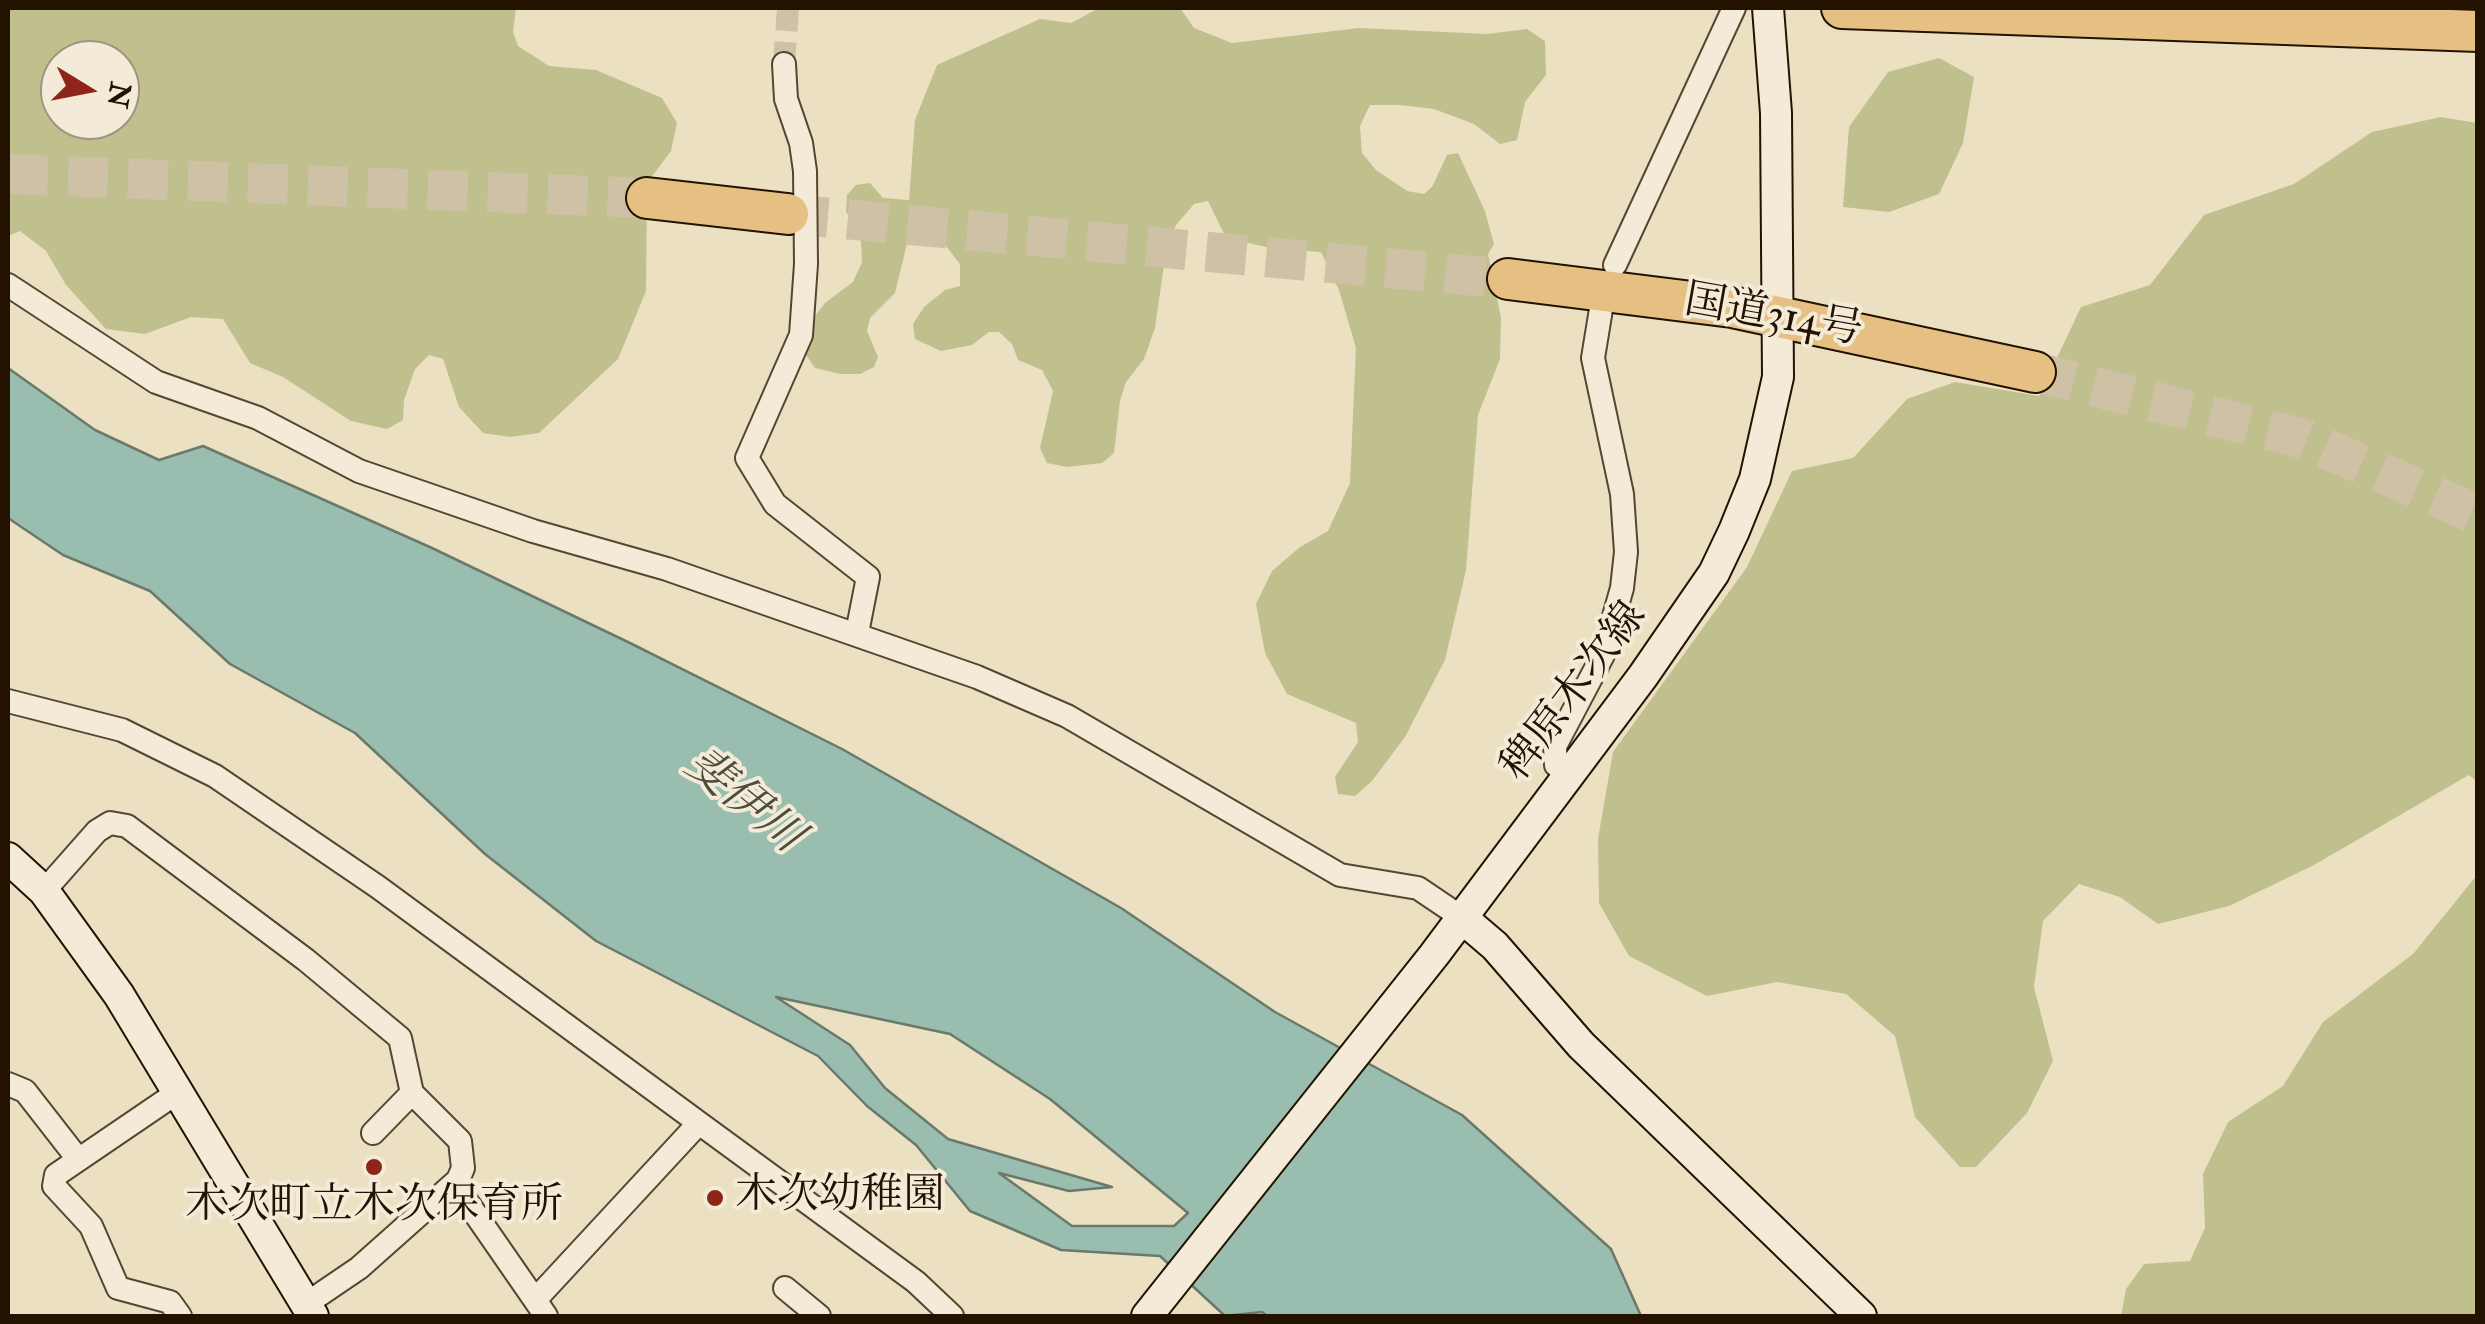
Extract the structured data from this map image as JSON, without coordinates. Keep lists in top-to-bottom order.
{
  "streets": {
    "highway": ["国道314号"],
    "main road": ["稗原木次線"]
  },
  "crossings": [
    ["国道314号", "稗原木次線"]
  ],
  "water": ["斐伊川"],
  "places": ["木次町立木次保育所", "木次幼稚園"],
  "north": "right"
}
